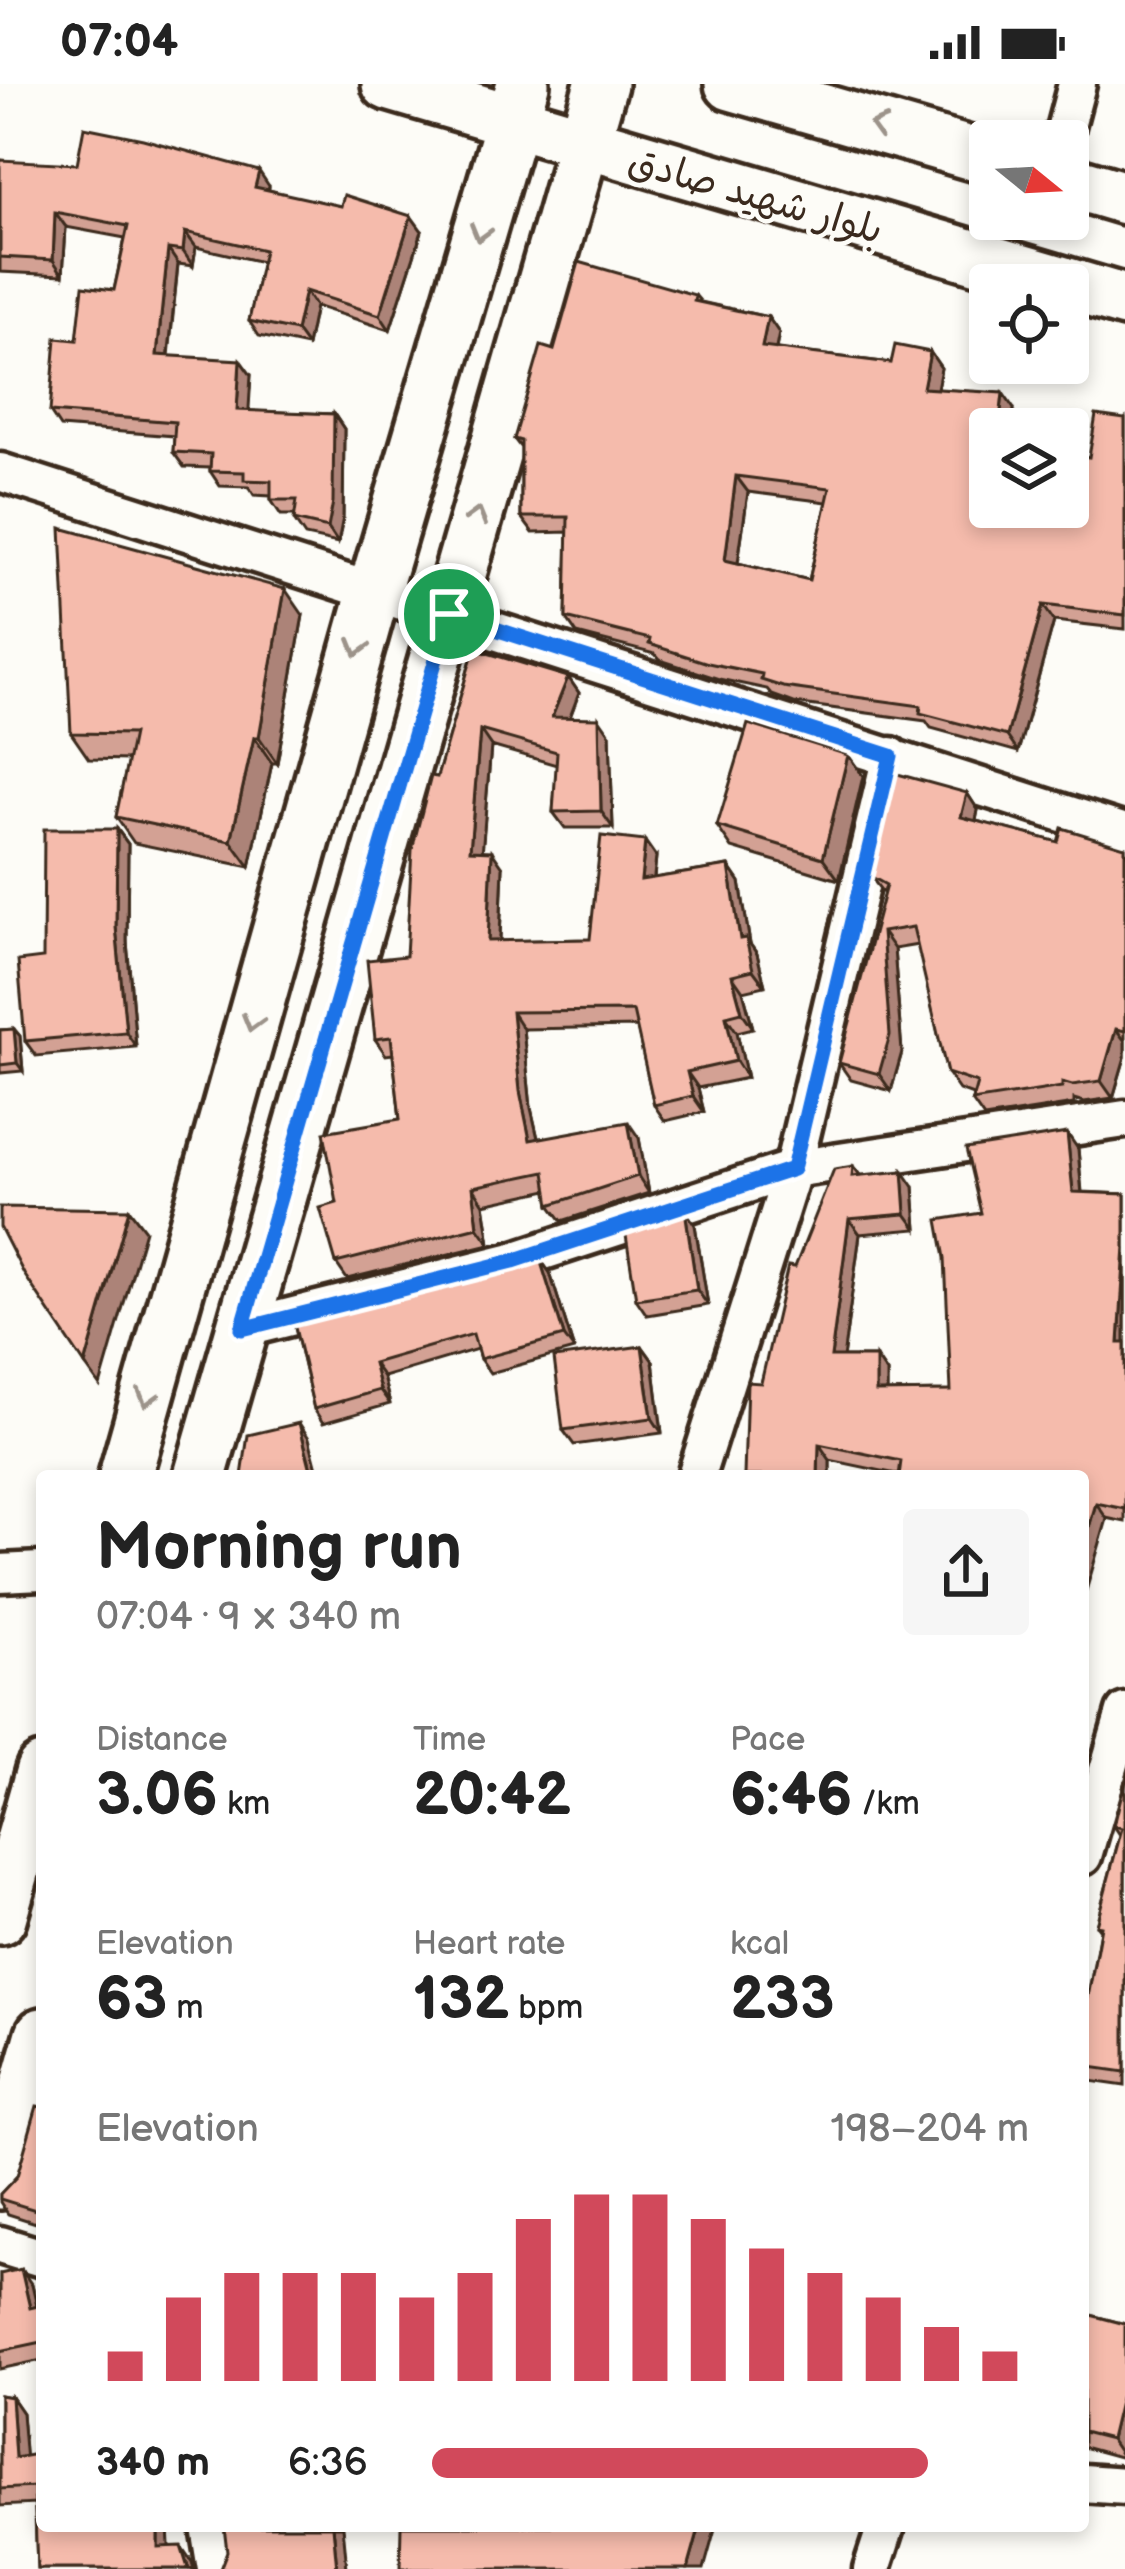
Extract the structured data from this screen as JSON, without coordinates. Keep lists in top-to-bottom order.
{
  "streets": {
    "street": ["بلوار شهید صادق"]
  },
  "north": "right",
  "page": {
    "status": "07:04",
    "heading": ["Morning run", "07:04 · 9 × 340 m"],
    "stats": [
      ["Distance", "3.06 km"],
      ["Time", "20:42"],
      ["Pace", "6:46 /km"],
      ["Elevation", "63 m"],
      ["Heart rate", "132 bpm"],
      ["kcal", "233"]
    ],
    "chart": ["Elevation", "198–204 m"],
    "list": [
      {
        "name": "340 m",
        "note": "6:36"
      }
    ]
  }
}
